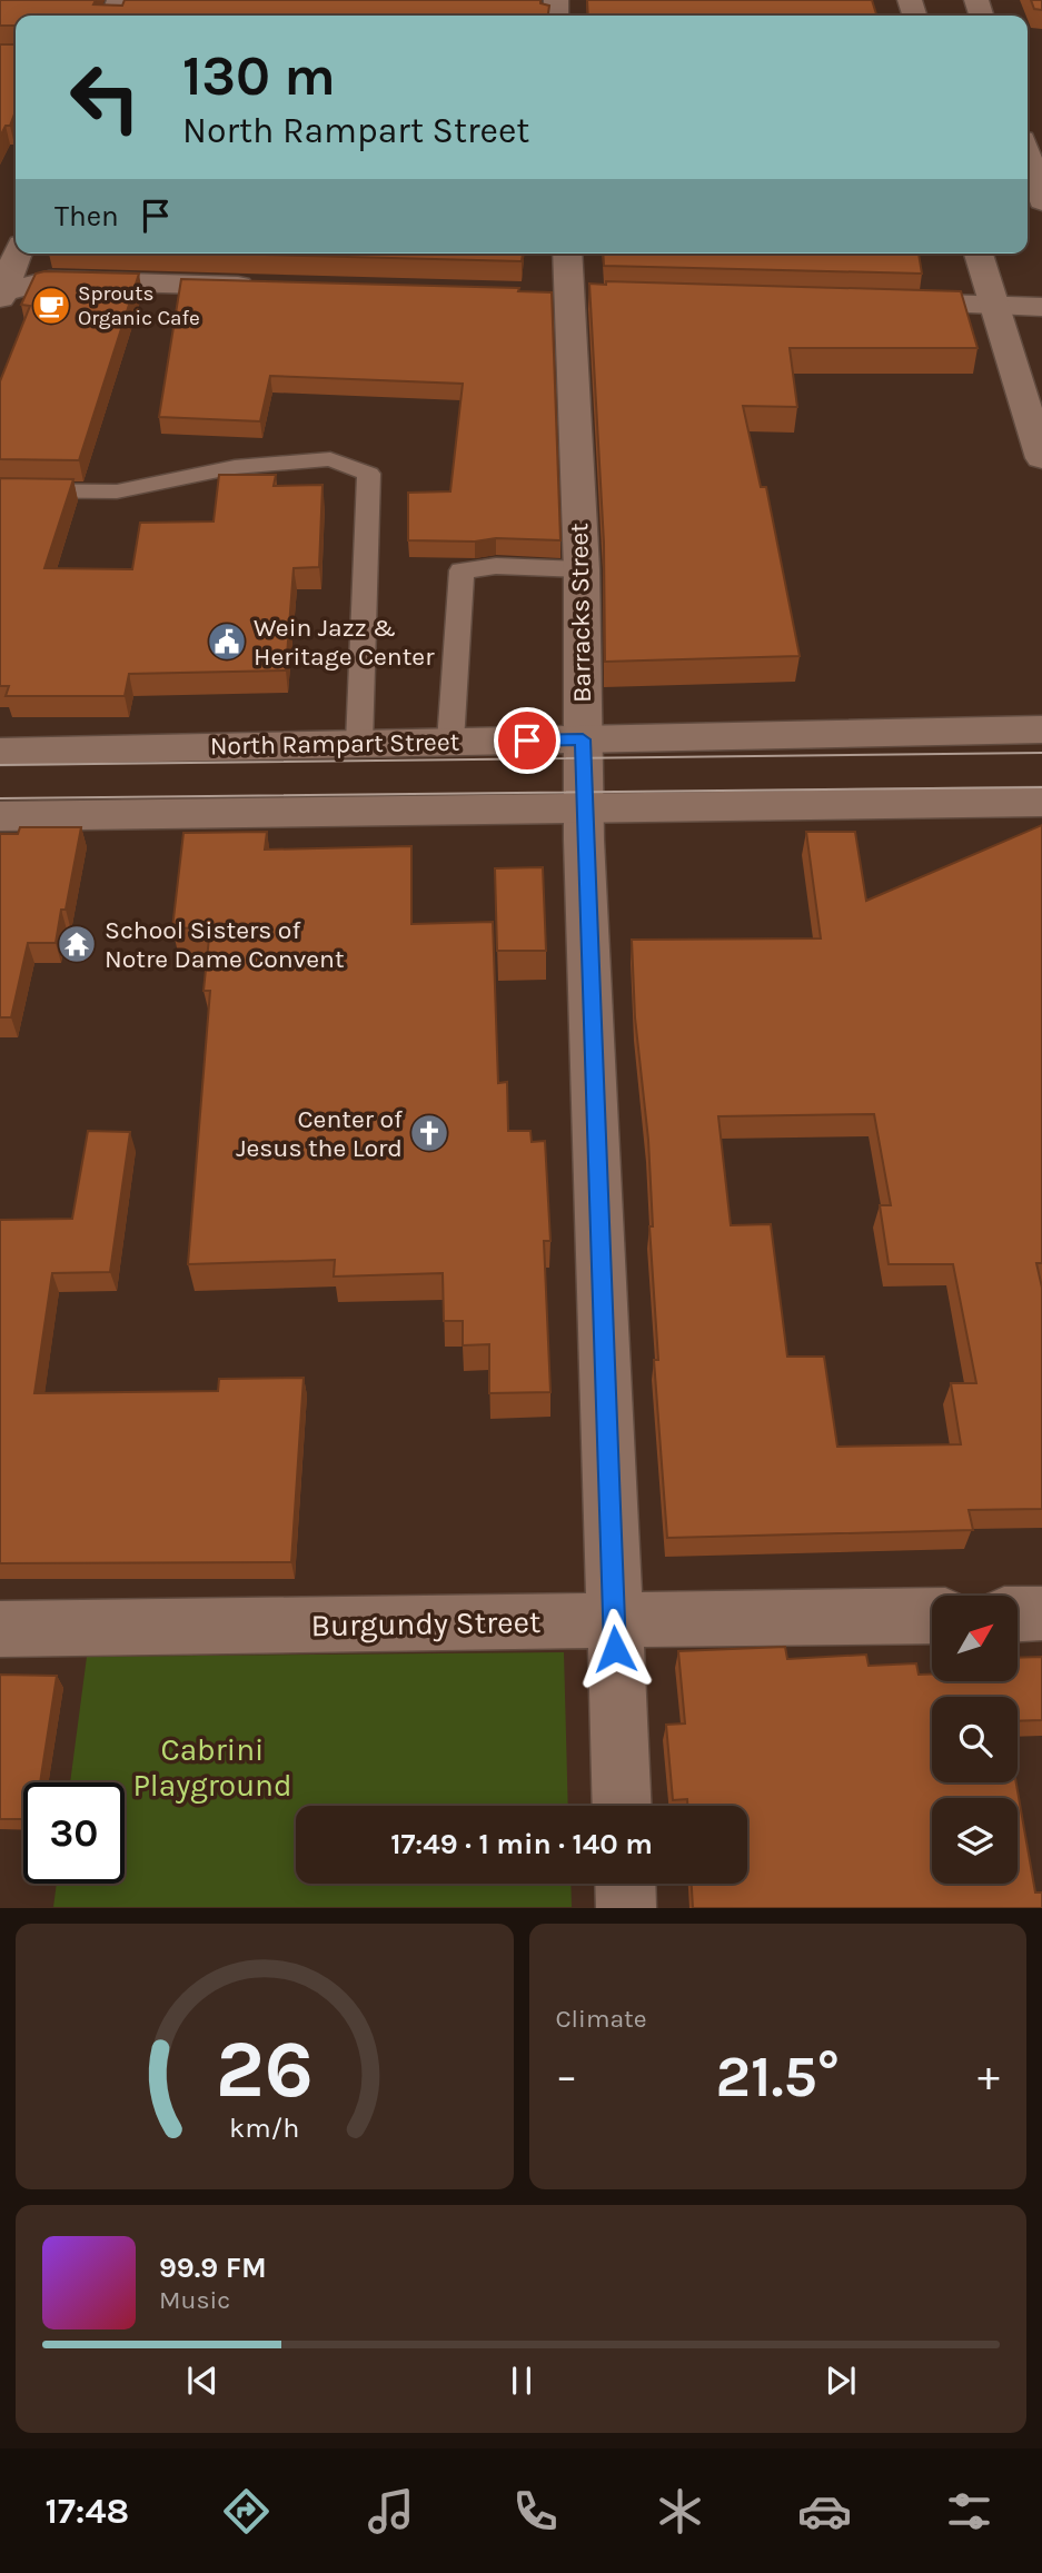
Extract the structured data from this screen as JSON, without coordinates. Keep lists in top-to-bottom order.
{
  "streets": {
    "street": ["Barracks Street", "North Rampart Street", "Burgundy Street"]
  },
  "crossings": [
    ["Barracks Street", "North Rampart Street"],
    ["Barracks Street", "Burgundy Street"]
  ],
  "parks": ["Cabrini Playground"],
  "places": {
    "cafe": ["Sprouts Organic Cafe"],
    "public building": ["Wein Jazz & Heritage Center"],
    "temple": ["School Sisters of Notre Dame Convent"],
    "church": ["Center of Jesus the Lord"]
  },
  "north": "top right",
  "page": {
    "turn": ["130 m", "North Rampart Street"],
    "then": "Then",
    "limit": "30",
    "trip": "17:49 · 1 min · 140 m",
    "tile": "Climate",
    "heat": ["−", "21.5°", "+"],
    "song": ["99.9 FM", "Music"],
    "tabs": "17:48",
    "gauge": ["26", "km/h"]
  }
}
